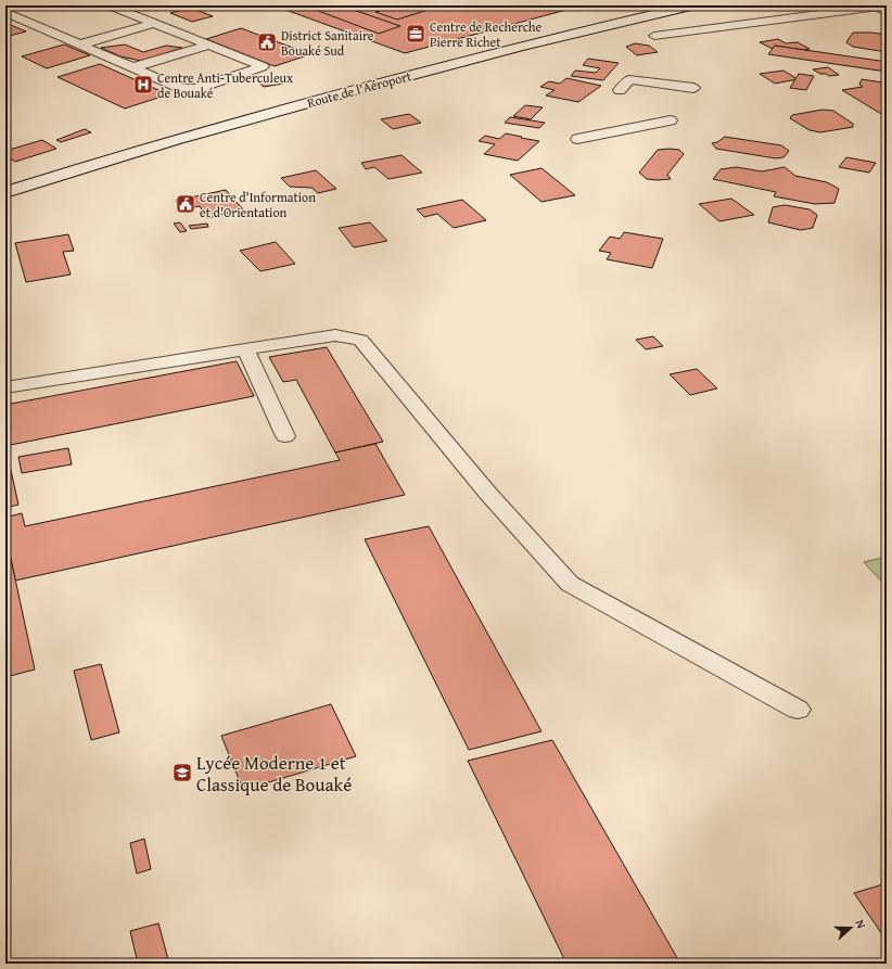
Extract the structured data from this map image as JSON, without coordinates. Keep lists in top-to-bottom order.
{
  "streets": {
    "main road": ["Route de l'Aéroport"]
  },
  "places": {
    "office": ["Centre de Recherche Pierre Richet"],
    "public building": ["District Sanitaire Bouaké Sud", "Centre d'Information et d'Orientation"],
    "hospital": ["Centre Anti-Tuberculeux de Bouaké"],
    "school or university": ["Lycée Moderne 1 et Classique de Bouaké"]
  },
  "north": "right"
}
